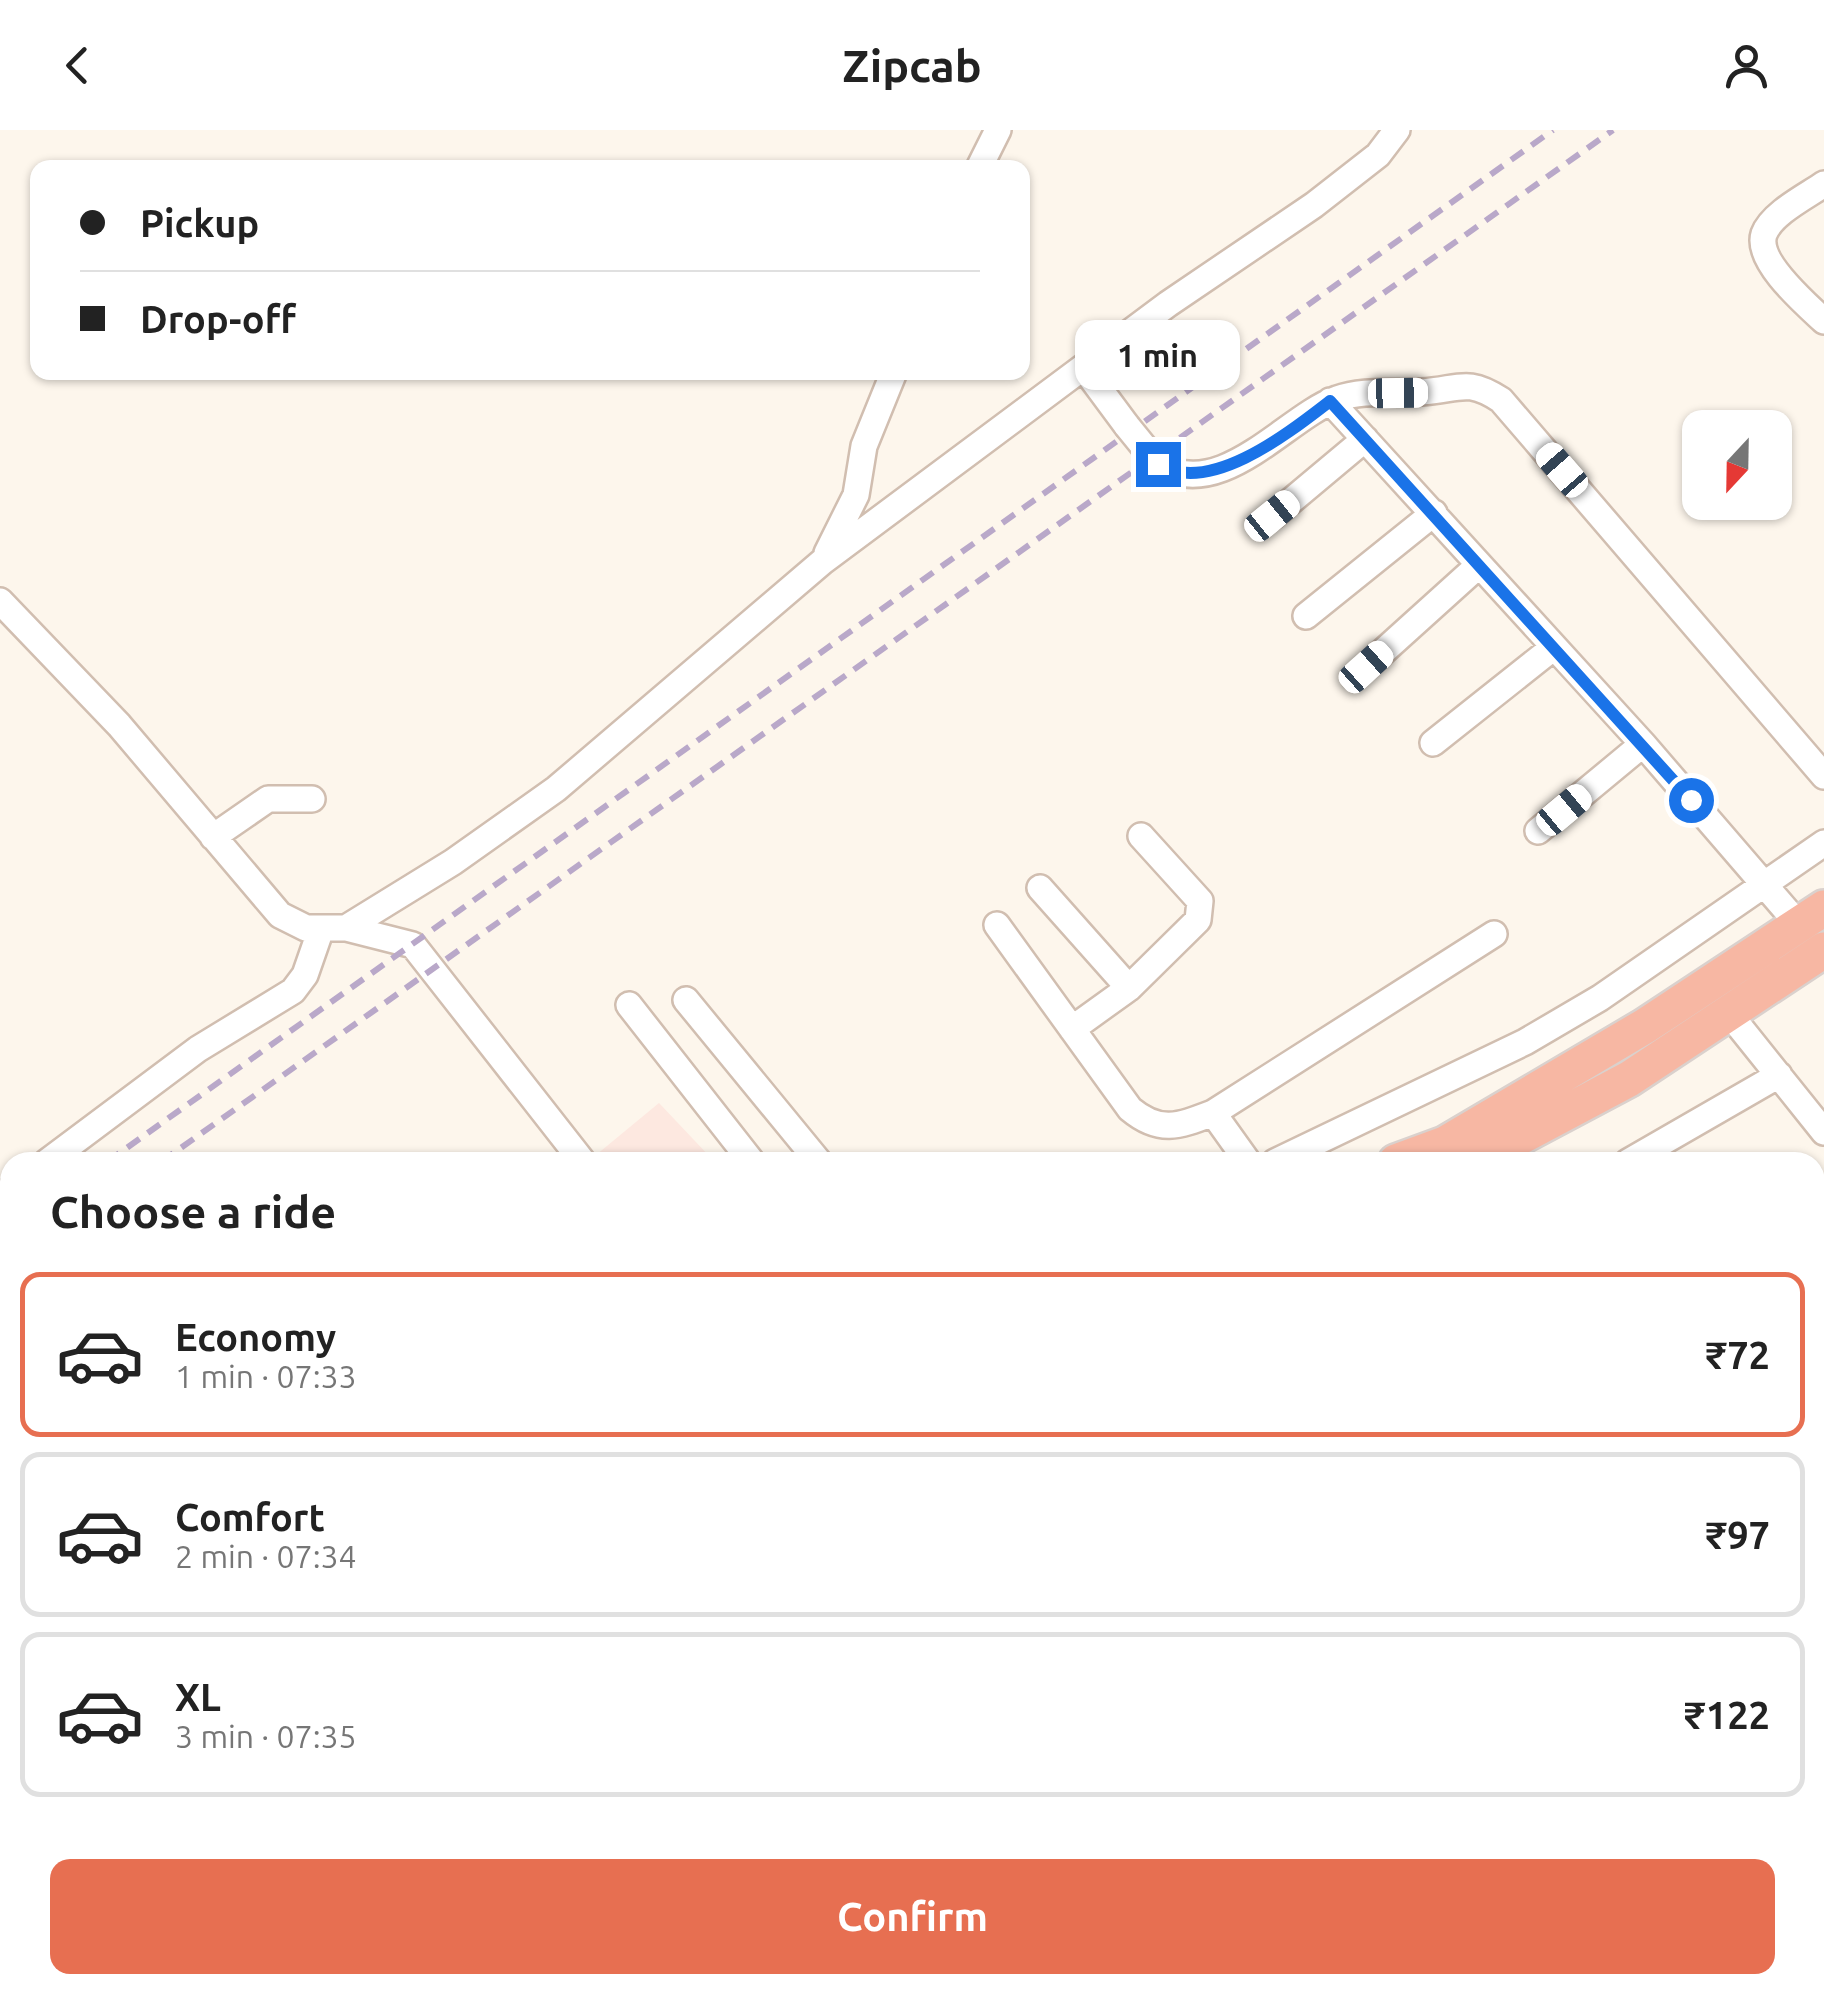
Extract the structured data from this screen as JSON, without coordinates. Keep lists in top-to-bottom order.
{
  "north": "bottom",
  "page": {
    "header": "Zipcab",
    "banner": ["Pickup", "Drop-off"],
    "bubble": "1 min",
    "heading": "Choose a ride",
    "list": [
      {
        "name": "Economy",
        "note": "1 min · 07:33",
        "value": "₹72"
      },
      {
        "name": "Comfort",
        "note": "2 min · 07:34",
        "value": "₹97"
      },
      {
        "name": "XL",
        "note": "3 min · 07:35",
        "value": "₹122"
      }
    ],
    "buttons": "Confirm"
  }
}
